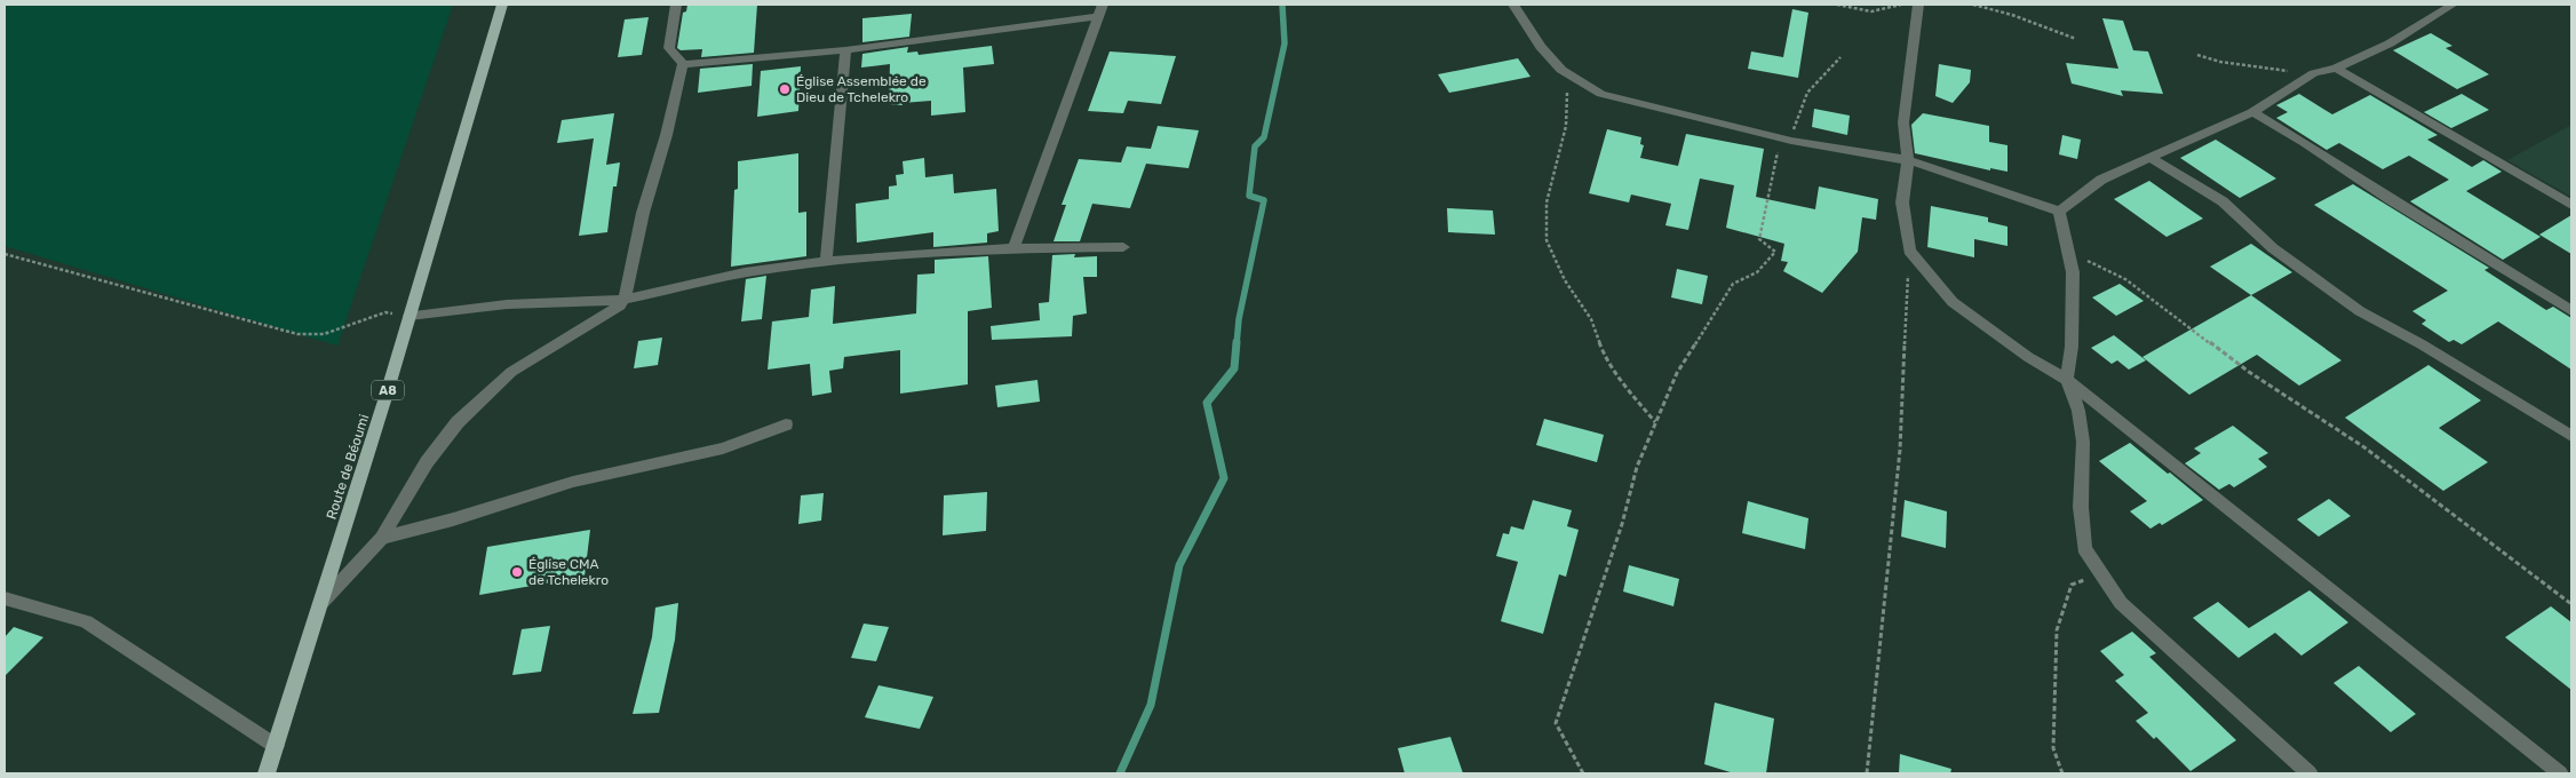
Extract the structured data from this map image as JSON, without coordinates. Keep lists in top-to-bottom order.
{
  "streets": {
    "main road": ["A8", "Route de Béoumi"]
  },
  "places": ["Église Assemblée de Dieu de Tchelekro", "Église CMA de Tchelekro"]
}
